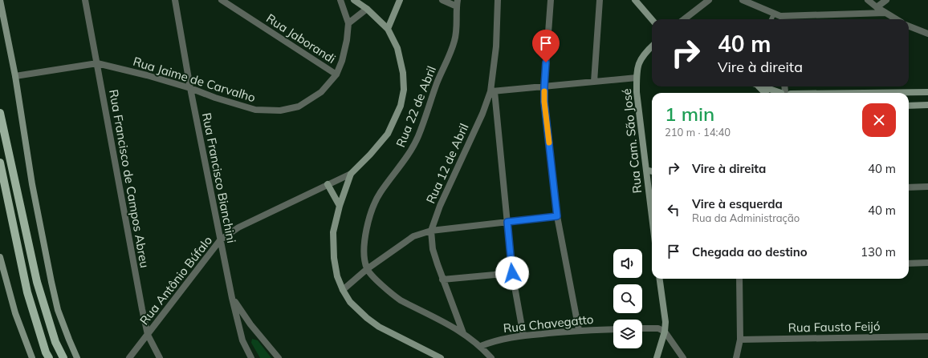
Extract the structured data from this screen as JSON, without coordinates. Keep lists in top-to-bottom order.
{
  "streets": {
    "main road": ["Rua Cam. São José"],
    "street": [
      "Rua Jaborandi",
      "Rua Jaime de Carvalho",
      "Rua 22 de Abril",
      "Rua 12 de Abril",
      "Rua Francisco Bianchini",
      "Rua Francisco de Campos Abreu",
      "Rua Antônio Búfalo",
      "Rua Chavegatto",
      "Rua Fausto Feijó"
    ]
  },
  "crossings": [
    ["Rua Jaborandi", "Rua Jaime de Carvalho"],
    ["Rua Jaime de Carvalho", "Rua Francisco Bianchini"],
    ["Rua Jaime de Carvalho", "Rua Francisco de Campos Abreu"],
    ["Rua Francisco Bianchini", "Rua Antônio Búfalo"],
    ["Rua Francisco de Campos Abreu", "Rua Antônio Búfalo"]
  ],
  "page": {
    "turn": ["40 m", "Vire à direita"],
    "heading": ["1 min", "210 m · 14:40"],
    "list": [
      {
        "name": "Vire à direita",
        "value": "40 m"
      },
      {
        "name": "Vire à esquerda",
        "note": "Rua da Administração",
        "value": "40 m"
      },
      {
        "name": "Chegada ao destino",
        "value": "130 m"
      }
    ]
  }
}
